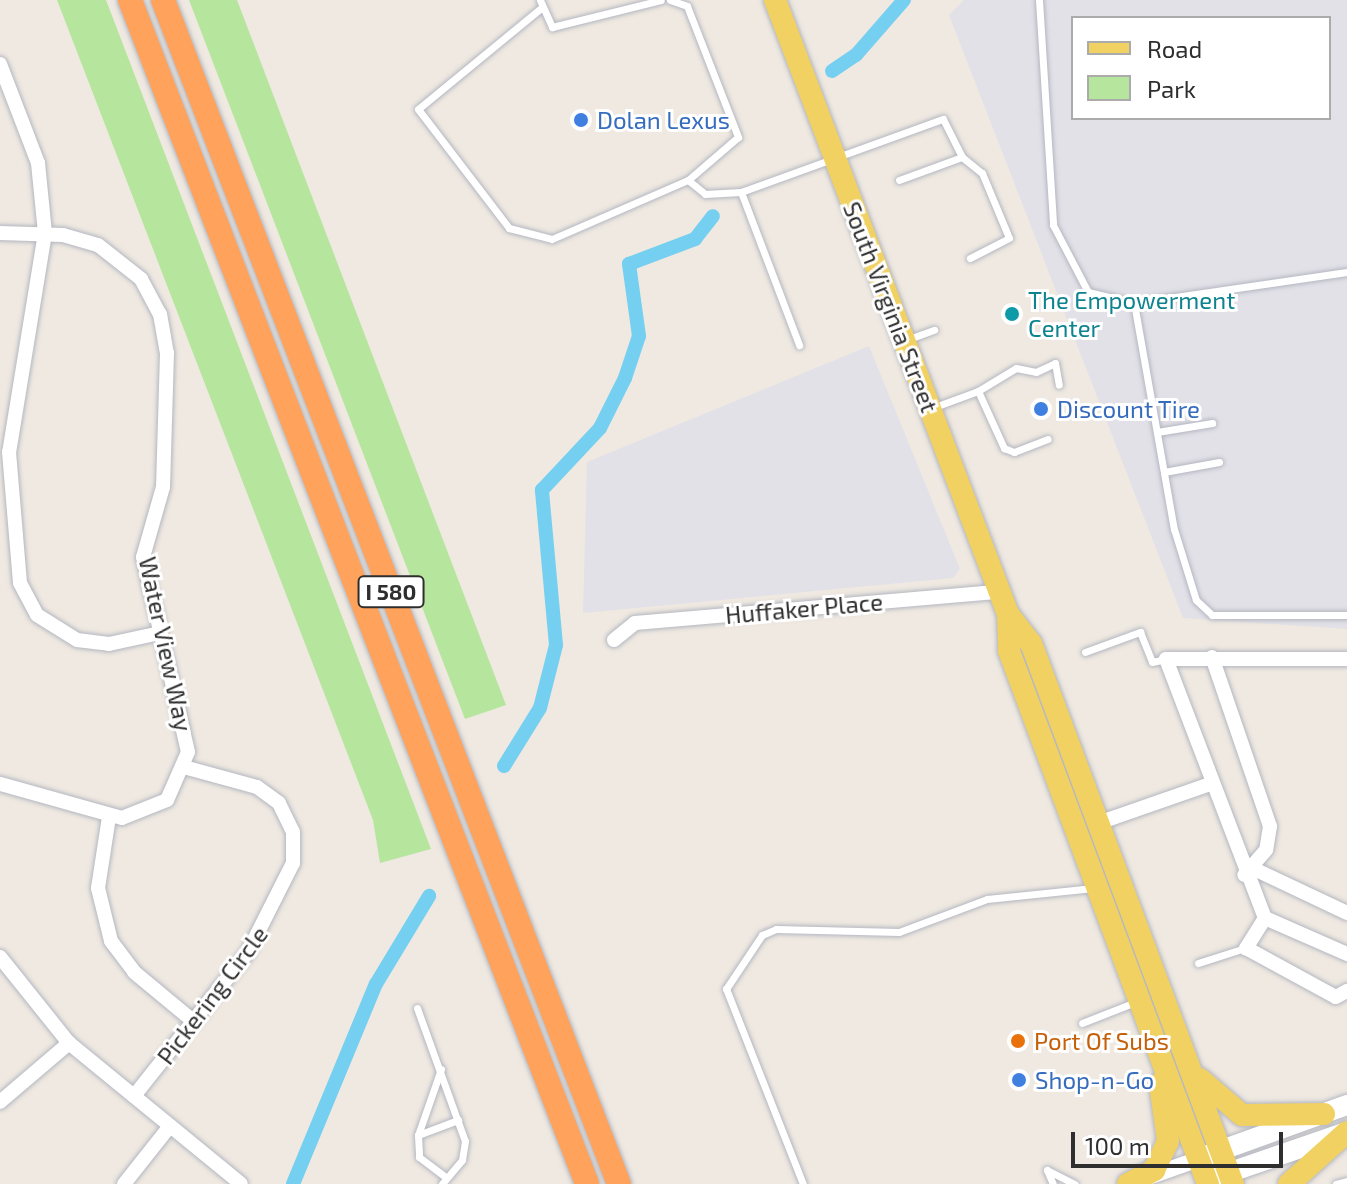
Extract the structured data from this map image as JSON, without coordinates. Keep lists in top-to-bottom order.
{
  "streets": {
    "highway": ["I 580"],
    "main road": ["South Virginia Street"],
    "street": ["Huffaker Place", "Water View Way", "Pickering Circle"]
  },
  "crossings": [
    ["South Virginia Street", "Huffaker Place"],
    ["Water View Way", "Pickering Circle"]
  ],
  "places": [
    "Dolan Lexus",
    "The Empowerment Center",
    "Discount Tire",
    "Port Of Subs",
    "Shop-n-Go"
  ],
  "legend": ["Road", "Park"],
  "scale_bar": "100 m"
}
